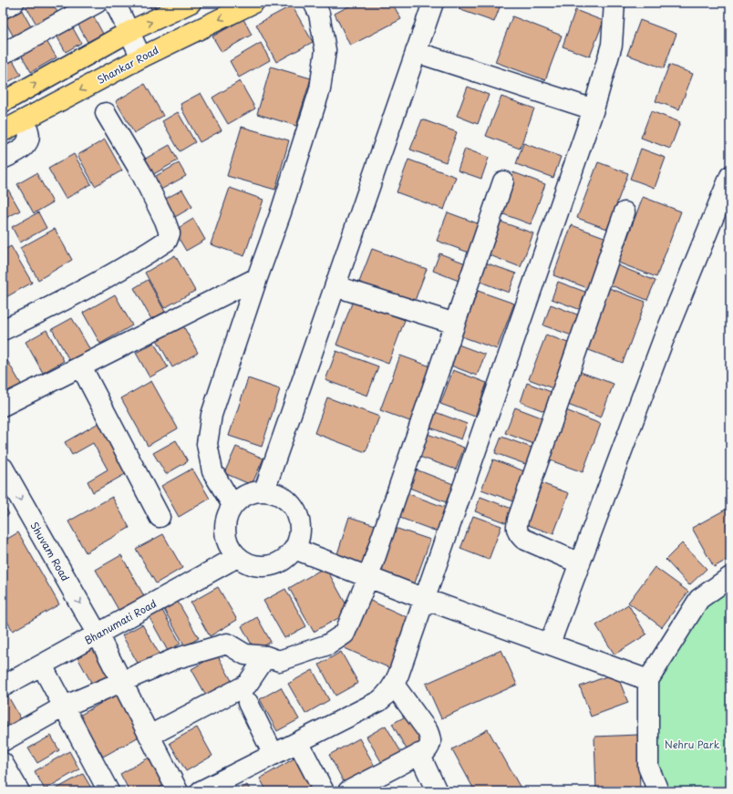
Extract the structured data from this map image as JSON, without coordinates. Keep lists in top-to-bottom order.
{
  "streets": {
    "main road": ["Shankar Road"],
    "street": ["Shuvam Road", "Bhanumati Road"]
  },
  "crossings": [
    ["Shuvam Road", "Bhanumati Road"]
  ],
  "parks": ["Nehru Park"]
}
